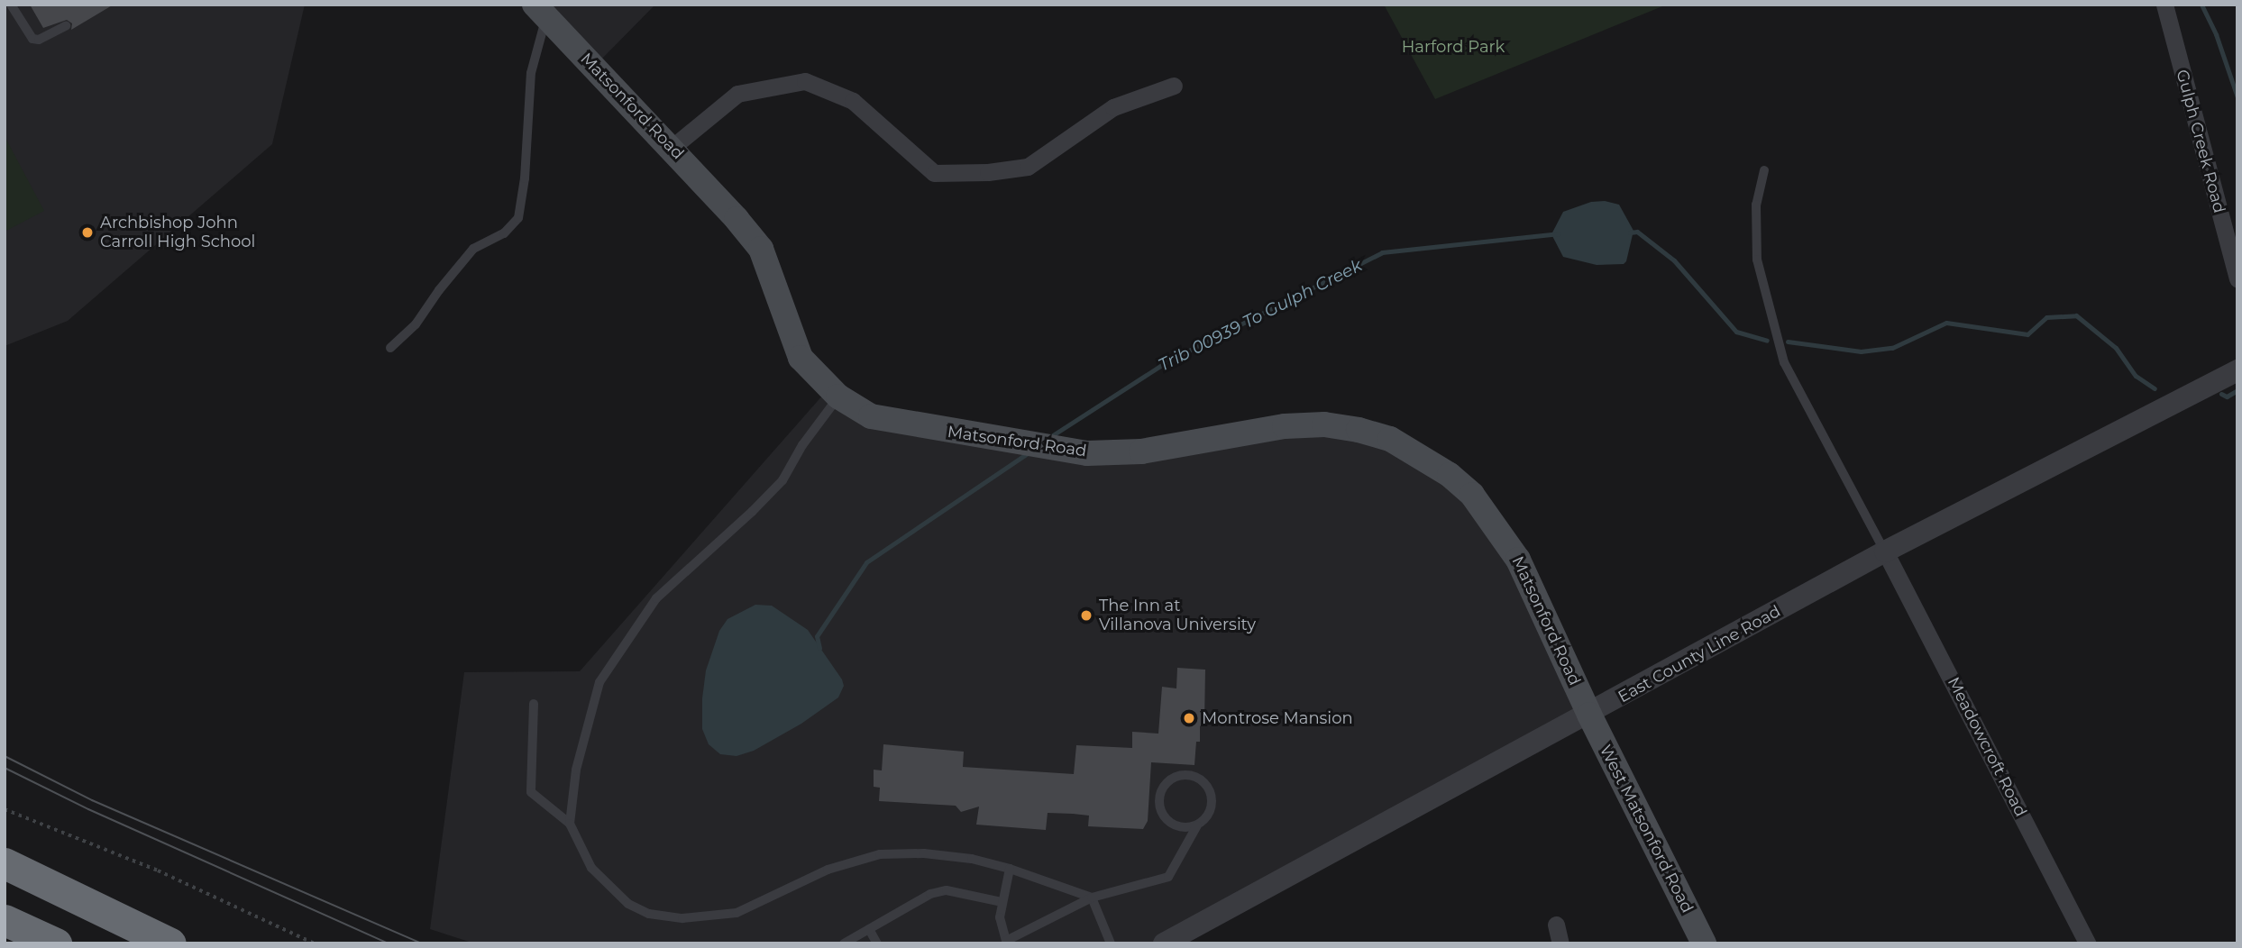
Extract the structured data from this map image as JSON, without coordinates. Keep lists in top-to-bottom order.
{
  "streets": {
    "main road": ["Matsonford Road", "West Matsonford Road"],
    "street": ["Gulph Creek Road", "East County Line Road", "Meadowcroft Road"]
  },
  "crossings": [
    ["Matsonford Road", "East County Line Road"],
    ["Matsonford Road", "West Matsonford Road"],
    ["East County Line Road", "Meadowcroft Road"],
    ["East County Line Road", "West Matsonford Road"]
  ],
  "water": ["Trib 00939 To Gulph Creek"],
  "parks": ["Harford Park"],
  "places": ["Archbishop John Carroll High School", "The Inn at Villanova University", "Montrose Mansion"]
}
